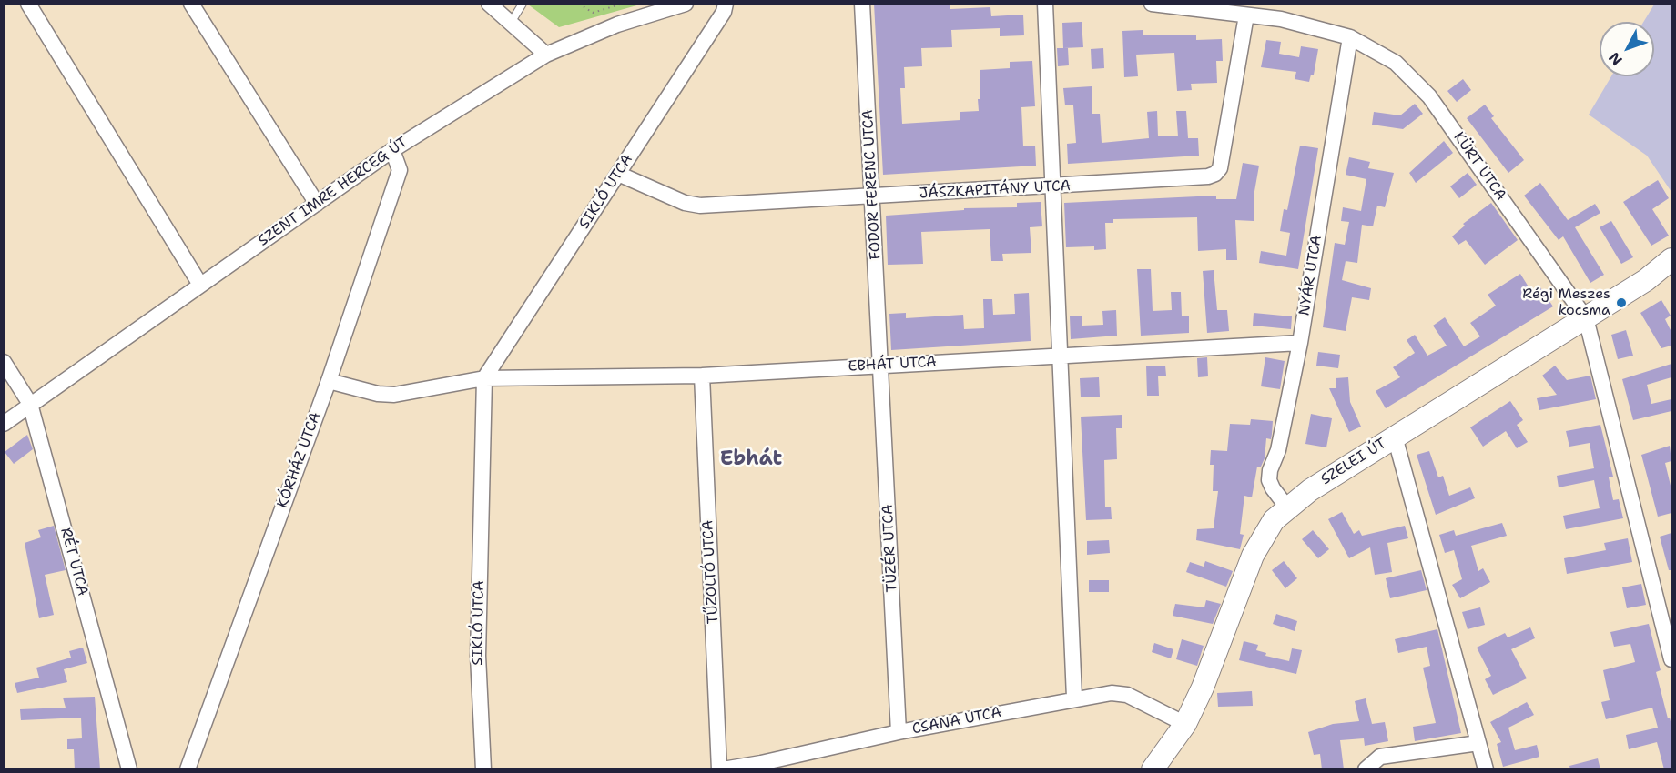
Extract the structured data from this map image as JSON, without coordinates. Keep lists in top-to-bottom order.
{
  "streets": {
    "main road": ["SZELEI ÚT"],
    "street": [
      "KÜRT UTCA",
      "FODOR FERENC UTCA",
      "JÁSZKAPITÁNY UTCA",
      "SZENT IMRE HERCEG ÚT",
      "SIKLÓ UTCA",
      "NYÁR UTCA",
      "EBHÁT UTCA",
      "KÓRHÁZ UTCA",
      "TÜZÉR UTCA",
      "RÉT UTCA",
      "TŰZOLTÓ UTCA",
      "CSANA UTCA"
    ]
  },
  "crossings": [
    ["KÜRT UTCA", "NYÁR UTCA"],
    ["KÜRT UTCA", "SZELEI ÚT"],
    ["FODOR FERENC UTCA", "JÁSZKAPITÁNY UTCA"],
    ["FODOR FERENC UTCA", "EBHÁT UTCA"],
    ["FODOR FERENC UTCA", "TÜZÉR UTCA"],
    ["JÁSZKAPITÁNY UTCA", "SIKLÓ UTCA"],
    ["SZENT IMRE HERCEG ÚT", "KÓRHÁZ UTCA"],
    ["SZENT IMRE HERCEG ÚT", "RÉT UTCA"],
    ["SIKLÓ UTCA", "EBHÁT UTCA"],
    ["NYÁR UTCA", "EBHÁT UTCA"],
    ["NYÁR UTCA", "SZELEI ÚT"],
    ["EBHÁT UTCA", "TÜZÉR UTCA"],
    ["EBHÁT UTCA", "TŰZOLTÓ UTCA"],
    ["SZELEI ÚT", "CSANA UTCA"],
    ["TÜZÉR UTCA", "CSANA UTCA"],
    ["TŰZOLTÓ UTCA", "CSANA UTCA"]
  ],
  "districts": ["Ebhát"],
  "places": ["Régi Meszes kocsma"],
  "north": "bottom left"
}
